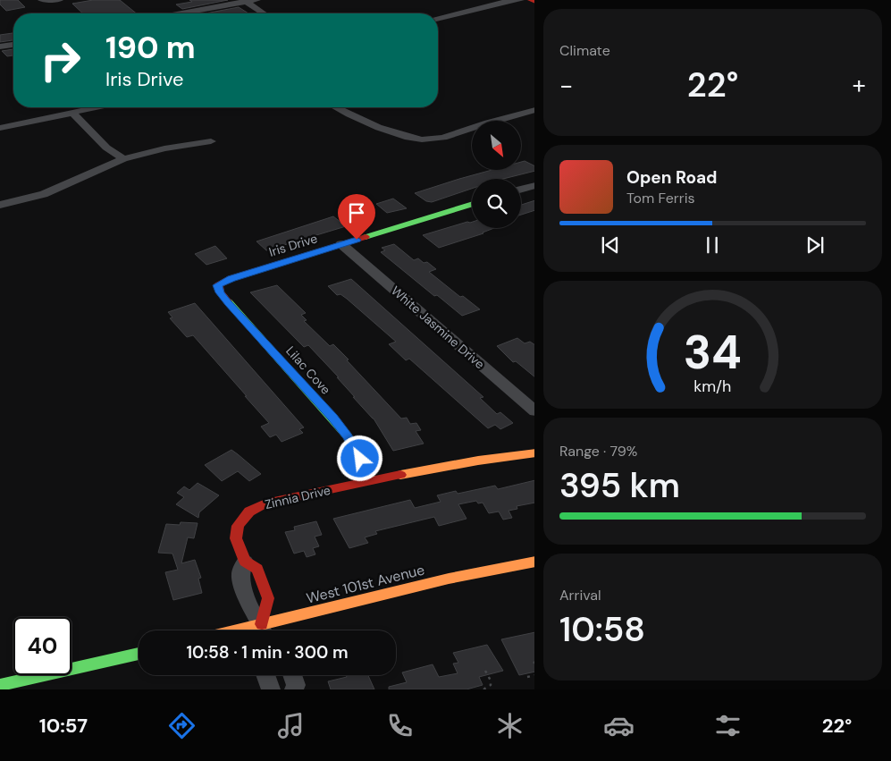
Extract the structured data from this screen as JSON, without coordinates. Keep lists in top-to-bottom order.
{
  "streets": {
    "street": [
      "Iris Drive",
      "White Jasmine Drive",
      "Lilac Cove",
      "Zinnia Drive",
      "West 101st Avenue"
    ]
  },
  "crossings": [
    ["Iris Drive", "White Jasmine Drive"],
    ["Iris Drive", "Lilac Cove"],
    ["Lilac Cove", "Zinnia Drive"]
  ],
  "north": "bottom right",
  "page": {
    "tile": [
      "Climate",
      ["Range · 79%", "395 km"],
      ["Arrival", "10:58"]
    ],
    "turn": ["190 m", "Iris Drive"],
    "heat": ["−", "22°", "+"],
    "song": ["Open Road", "Tom Ferris"],
    "limit": "40",
    "trip": "10:58 · 1 min · 300 m",
    "tabs": ["10:57", "22°"],
    "gauge": ["34", "km/h"]
  }
}
